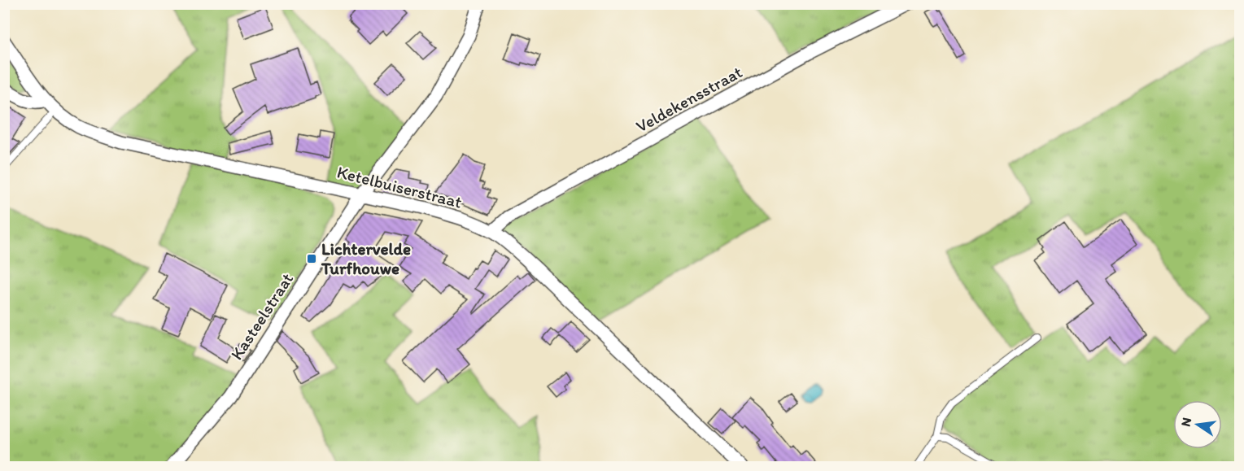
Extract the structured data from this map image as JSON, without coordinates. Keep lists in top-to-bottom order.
{
  "streets": {
    "street": ["Veldekensstraat", "Ketelbuiserstraat", "Kasteelstraat"]
  },
  "crossings": [
    ["Veldekensstraat", "Ketelbuiserstraat"],
    ["Ketelbuiserstraat", "Kasteelstraat"]
  ],
  "places": {
    "transit": ["Lichtervelde Turfhouwe"]
  },
  "north": "left"
}
